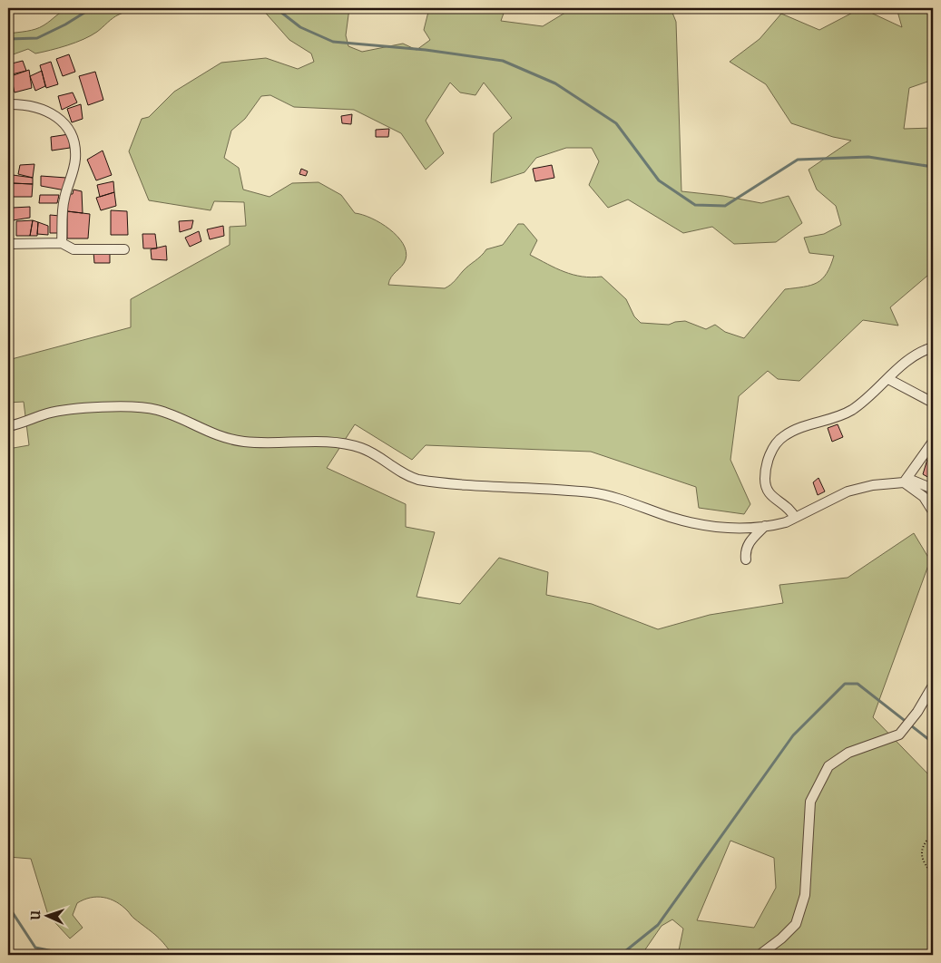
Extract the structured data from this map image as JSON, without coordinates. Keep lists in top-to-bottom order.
{
  "north": "left"
}
